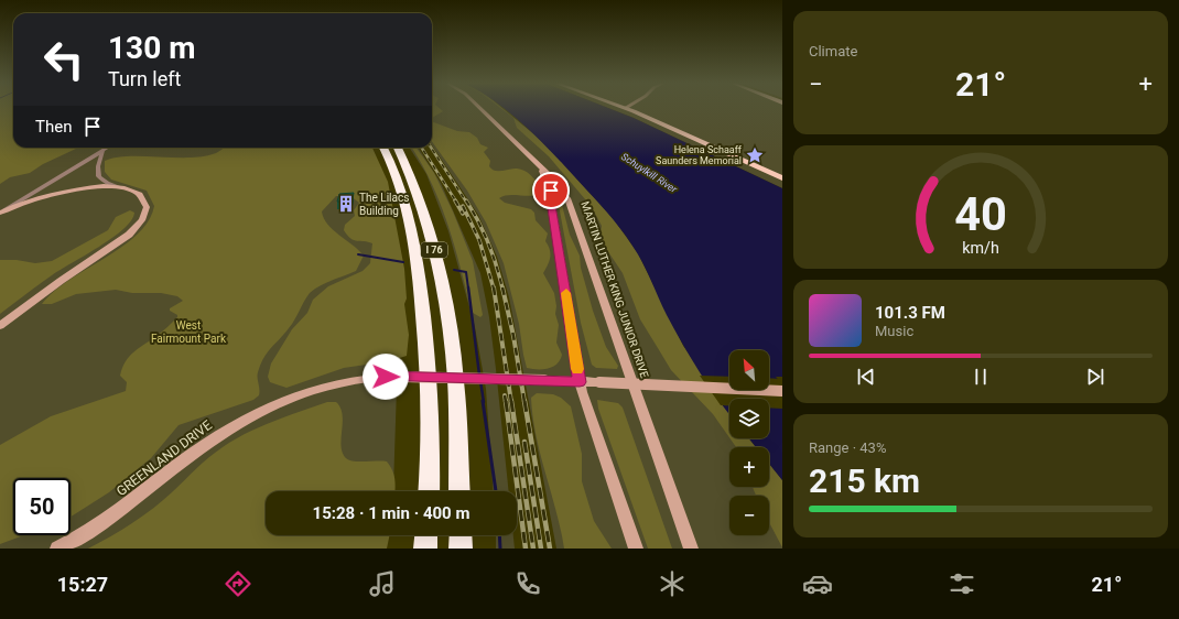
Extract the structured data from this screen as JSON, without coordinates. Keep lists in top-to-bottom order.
{
  "streets": {
    "highway": ["I 76"],
    "main road": ["MARTIN LUTHER KING JUNIOR DRIVE", "GREENLAND DRIVE"]
  },
  "water": ["Schuylkill River"],
  "parks": ["West Fairmount Park"],
  "places": {
    "place": ["Helena Schaaff Saunders Memorial"],
    "building": ["The Lilacs Building"]
  },
  "north": "top left",
  "page": {
    "tile": [
      "Climate",
      ["Range · 43%", "215 km"]
    ],
    "turn": ["130 m", "Turn left"],
    "heat": ["−", "21°", "+"],
    "then": "Then",
    "song": ["101.3 FM", "Music"],
    "map_buttons": ["+", "−"],
    "limit": "50",
    "trip": "15:28 · 1 min · 400 m",
    "tabs": ["15:27", "21°"],
    "gauge": ["40", "km/h"]
  }
}
